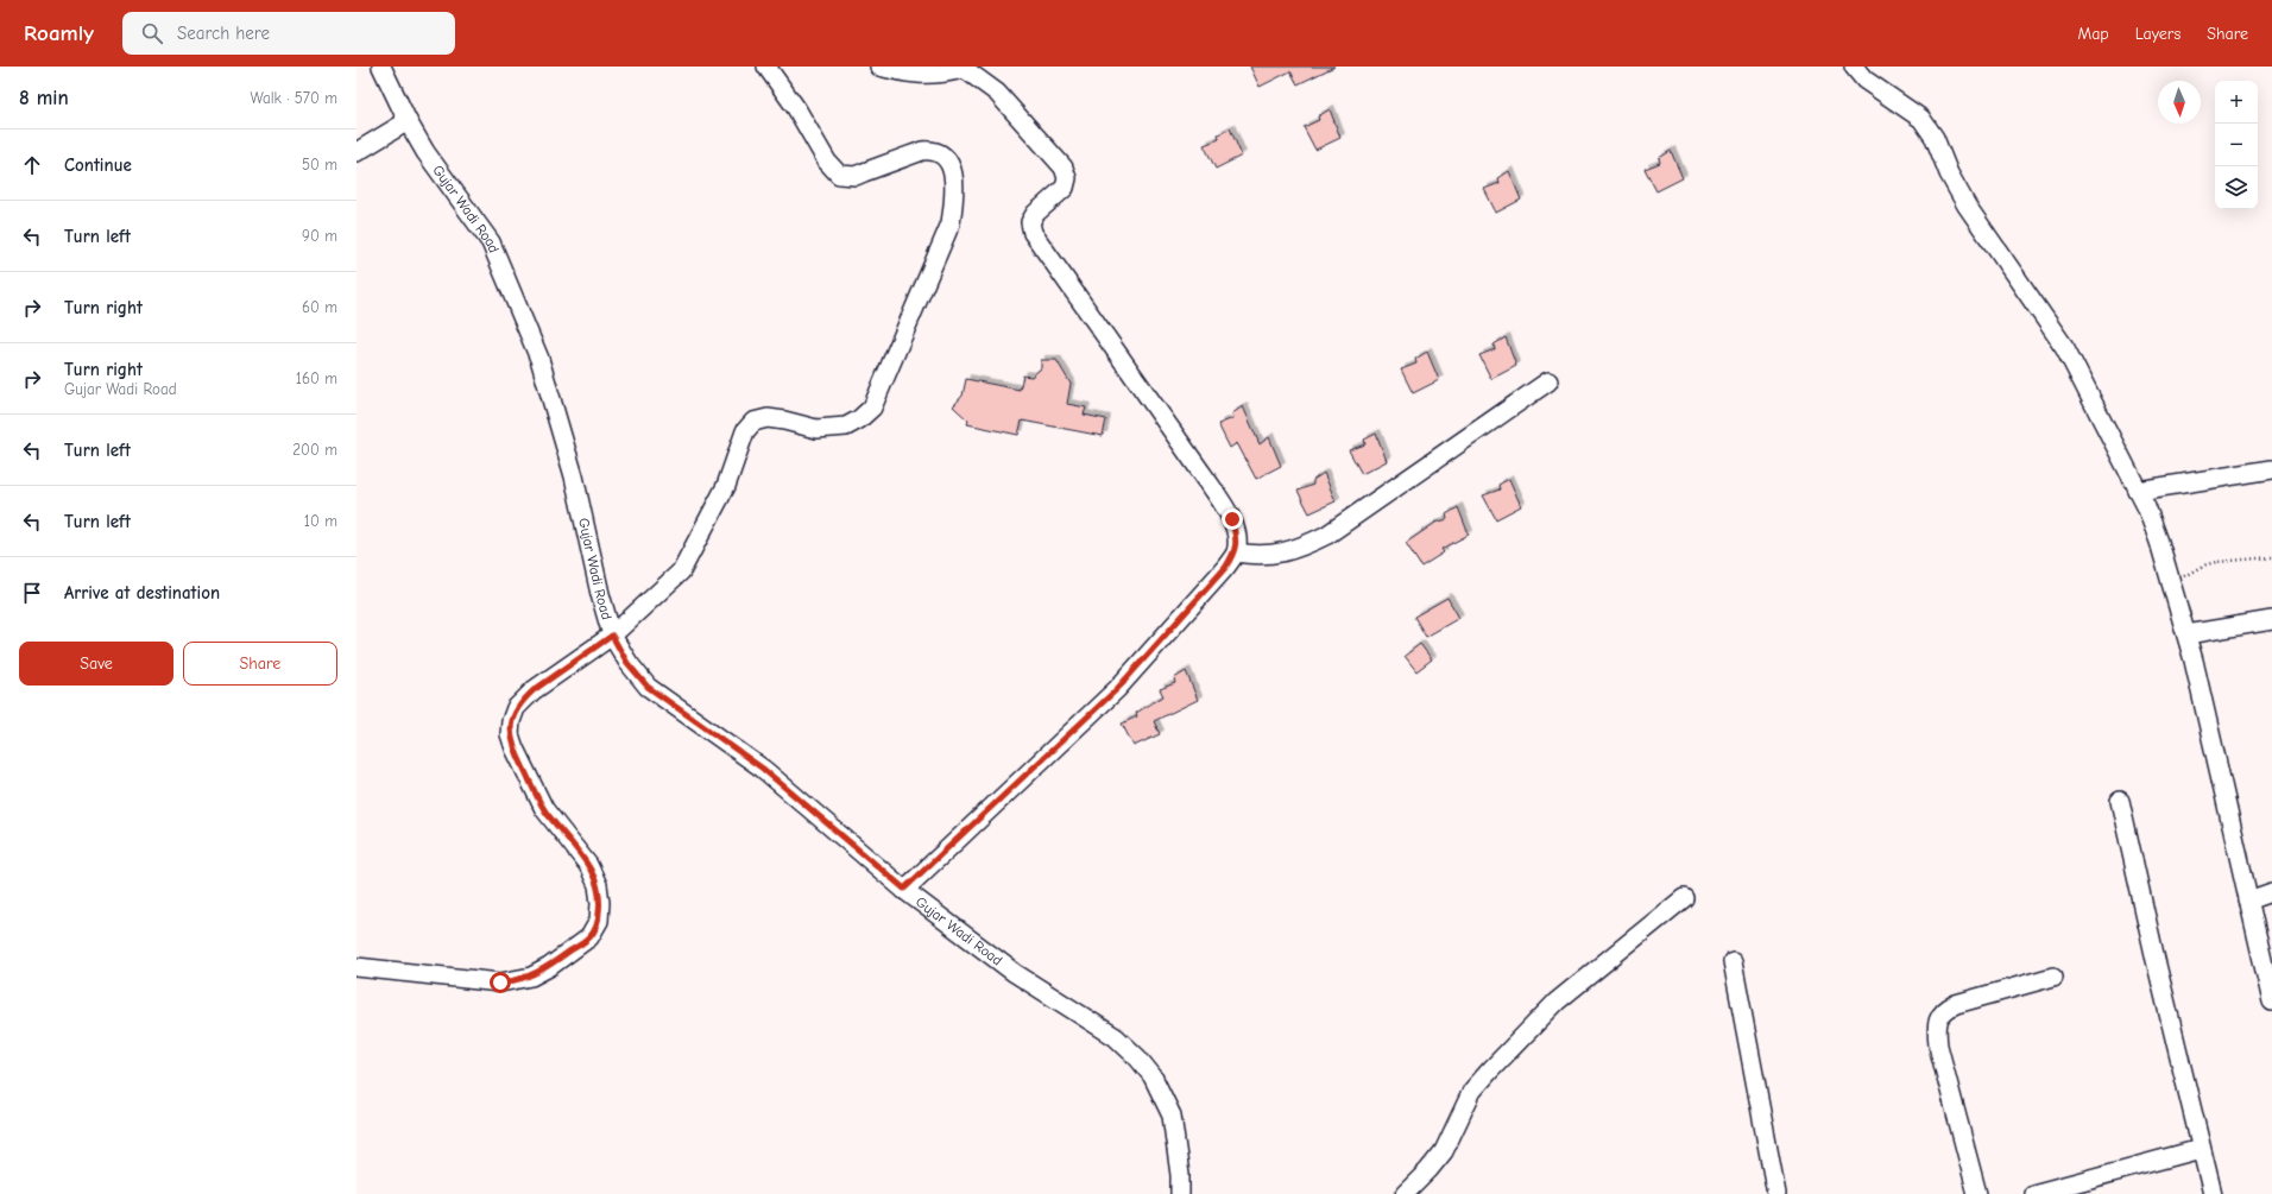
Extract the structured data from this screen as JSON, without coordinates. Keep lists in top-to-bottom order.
{
  "streets": {
    "street": ["Gujar Wadi Road"]
  },
  "north": "bottom",
  "page": {
    "header": "Roamly",
    "search": "Search here",
    "nav": ["Map", "Layers", "Share"],
    "heading": ["8 min", "Walk · 570 m"],
    "map_buttons": ["+", "−"],
    "list": [
      ["Continue", "50 m"],
      ["Turn left", "90 m"],
      ["Turn right", "60 m"],
      ["Turn right", "Gujar Wadi Road", "160 m"],
      ["Turn left", "200 m"],
      ["Turn left", "10 m"],
      "Arrive at destination"
    ],
    "buttons": ["Save", "Share"]
  }
}
